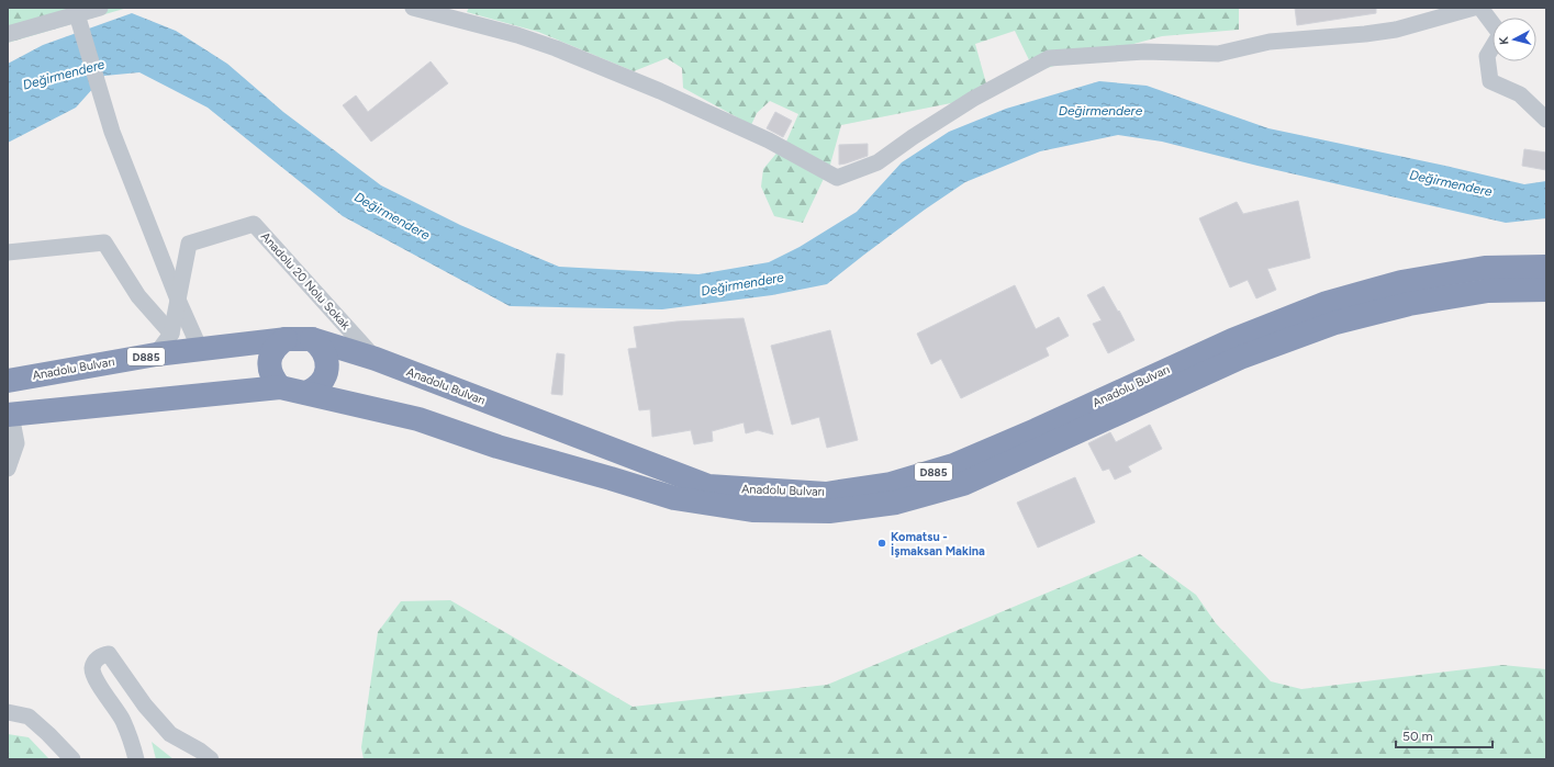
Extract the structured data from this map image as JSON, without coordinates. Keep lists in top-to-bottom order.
{
  "streets": {
    "highway": ["D885", "Anadolu Bulvarı"],
    "street": ["Anadolu 20 Nolu Sokak"]
  },
  "crossings": [
    ["Anadolu 20 Nolu Sokak", "Anadolu Bulvarı"]
  ],
  "water": ["Değirmendere"],
  "places": ["Komatsu - İşmaksan Makina"],
  "scale_bar": "50 m",
  "north": "left"
}
